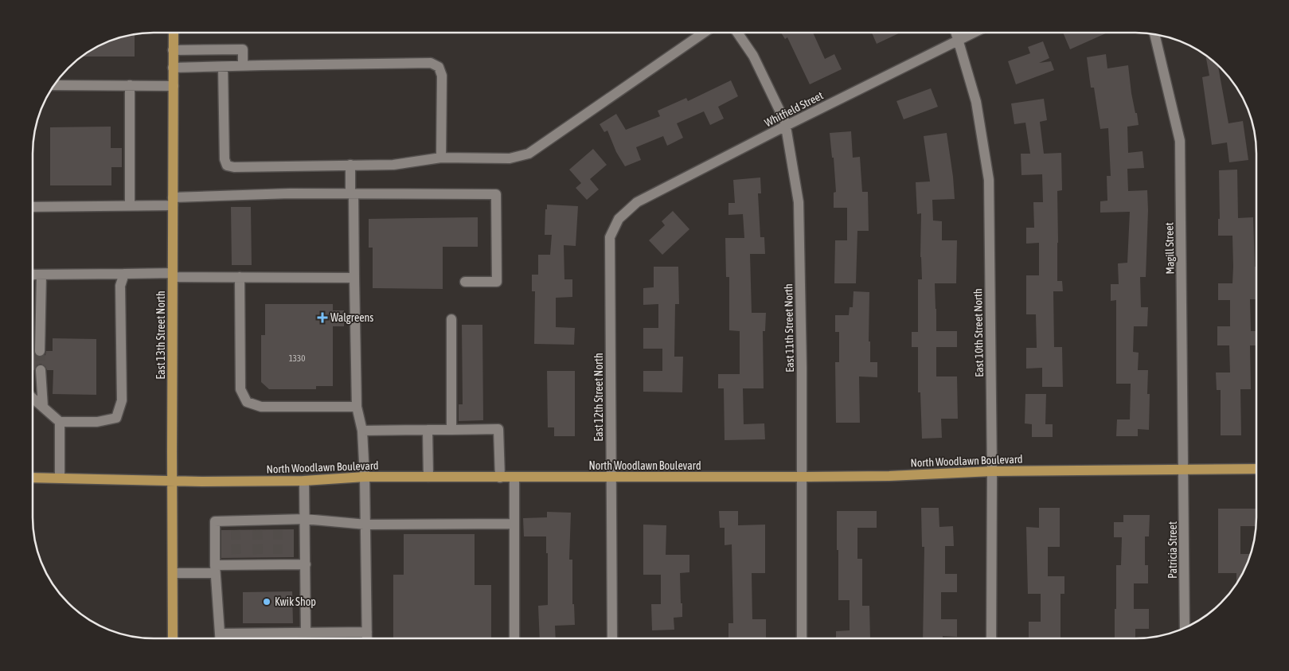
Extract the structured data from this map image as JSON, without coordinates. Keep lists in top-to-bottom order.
{
  "streets": {
    "main road": ["East 13th Street North", "North Woodlawn Boulevard"],
    "street": [
      "Whitfield Street",
      "Magill Street",
      "East 11th Street North",
      "East 10th Street North",
      "East 12th Street North",
      "Patricia Street"
    ]
  },
  "crossings": [
    ["Whitfield Street", "East 11th Street North"],
    ["Whitfield Street", "East 10th Street North"],
    ["Whitfield Street", "East 12th Street North"],
    ["Magill Street", "North Woodlawn Boulevard"],
    ["Magill Street", "Patricia Street"],
    ["East 11th Street North", "North Woodlawn Boulevard"],
    ["East 10th Street North", "North Woodlawn Boulevard"],
    ["East 13th Street North", "North Woodlawn Boulevard"],
    ["East 12th Street North", "North Woodlawn Boulevard"],
    ["North Woodlawn Boulevard", "Patricia Street"]
  ],
  "places": {
    "health": ["Walgreens"],
    "other": ["Kwik Shop"]
  },
  "house_numbers": ["1330"]
}
